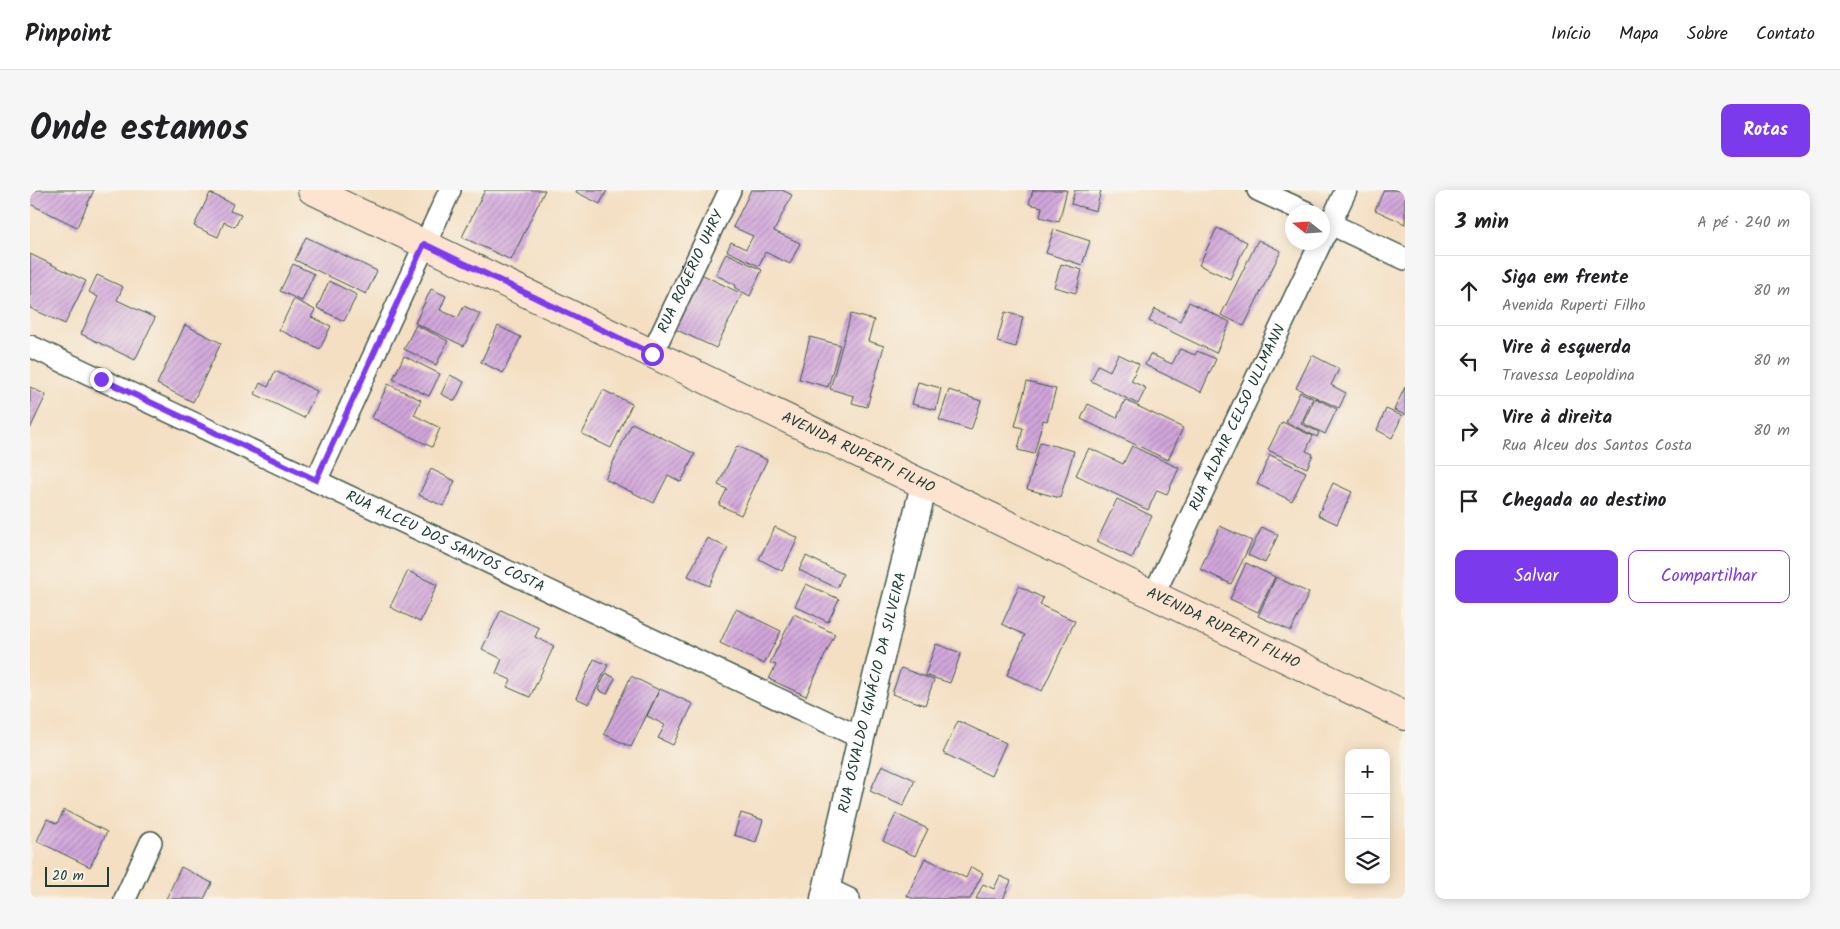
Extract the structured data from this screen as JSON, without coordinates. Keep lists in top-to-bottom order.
{
  "streets": {
    "main road": ["AVENIDA RUPERTI FILHO"],
    "street": [
      "RUA ROGÉRIO UHRY",
      "RUA ALDAIR CELSO ULLMANN",
      "RUA ALCEU DOS SANTOS COSTA",
      "RUA OSVALDO IGNÁCIO DA SILVEIRA"
    ]
  },
  "crossings": [
    ["RUA ROGÉRIO UHRY", "AVENIDA RUPERTI FILHO"],
    ["RUA ALDAIR CELSO ULLMANN", "AVENIDA RUPERTI FILHO"],
    ["AVENIDA RUPERTI FILHO", "RUA OSVALDO IGNÁCIO DA SILVEIRA"],
    ["RUA ALCEU DOS SANTOS COSTA", "RUA OSVALDO IGNÁCIO DA SILVEIRA"]
  ],
  "scale_bar": "20 m",
  "north": "left",
  "page": {
    "header": "Pinpoint",
    "nav": [
      "Início",
      "Mapa",
      "Sobre",
      "Contato"
    ],
    "title": "Onde estamos",
    "buttons": [
      "Rotas",
      ["Salvar", "Compartilhar"]
    ],
    "heading": ["3 min", "A pé · 240 m"],
    "list": [
      ["Siga em frente", "Avenida Ruperti Filho", "80 m"],
      ["Vire à esquerda", "Travessa Leopoldina", "80 m"],
      ["Vire à direita", "Rua Alceu dos Santos Costa", "80 m"],
      "Chegada ao destino"
    ],
    "map_buttons": ["+", "−"],
    "scale": "20 m"
  }
}
